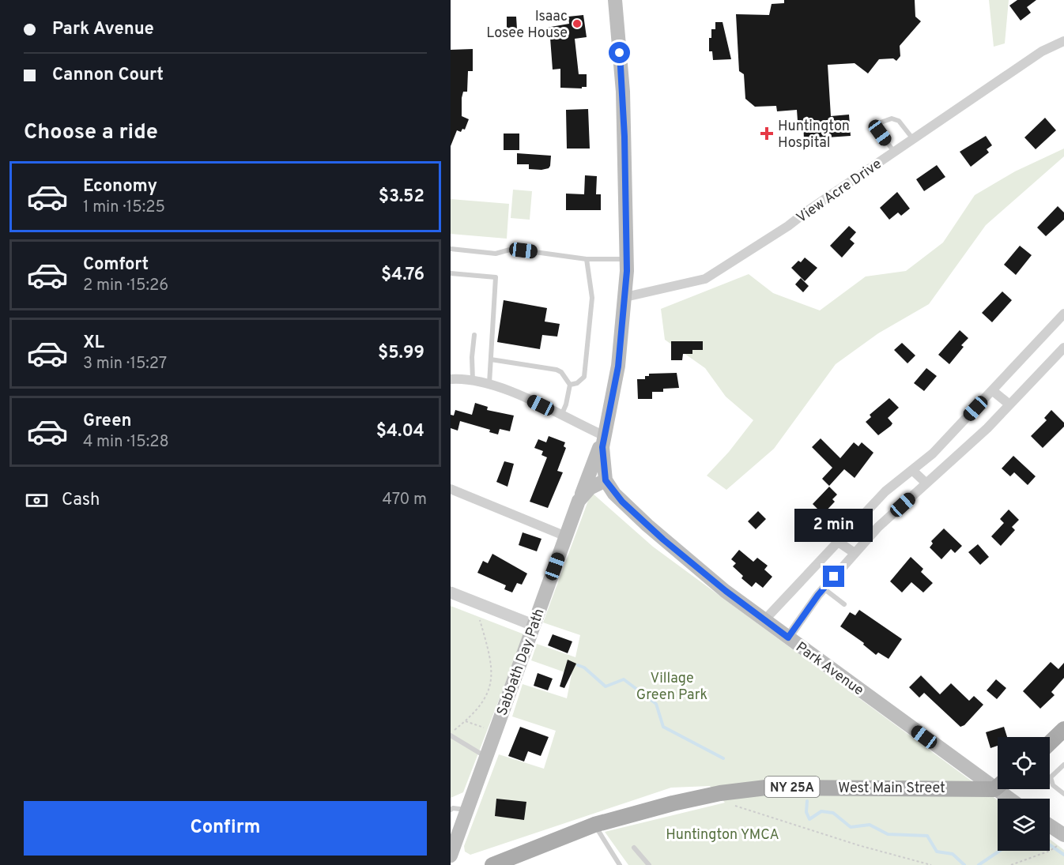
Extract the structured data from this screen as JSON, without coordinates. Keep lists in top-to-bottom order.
{
  "streets": {
    "main road": [
      "Sabbath Day Path",
      "Park Avenue",
      "NY 25A",
      "West Main Street"
    ],
    "street": ["View Acre Drive"]
  },
  "crossings": [
    ["View Acre Drive", "Park Avenue"],
    ["Sabbath Day Path", "Park Avenue"],
    ["NY 25A", "West Main Street"]
  ],
  "parks": ["Village Green Park", "Huntington YMCA"],
  "places": {
    "other": ["Isaac Losee House"],
    "health": ["Huntington Hospital"]
  },
  "page": {
    "banner": ["Park Avenue", "Cannon Court"],
    "heading": "Choose a ride",
    "list": [
      {
        "name": "Economy",
        "note": "1 min · 15:25",
        "value": "$3.52"
      },
      {
        "name": "Comfort",
        "note": "2 min · 15:26",
        "value": "$4.76"
      },
      {
        "name": "XL",
        "note": "3 min · 15:27",
        "value": "$5.99"
      },
      {
        "name": "Green",
        "note": "4 min · 15:28",
        "value": "$4.04"
      }
    ],
    "pay": ["Cash", "470 m"],
    "bubble": "2 min",
    "buttons": "Confirm"
  }
}
